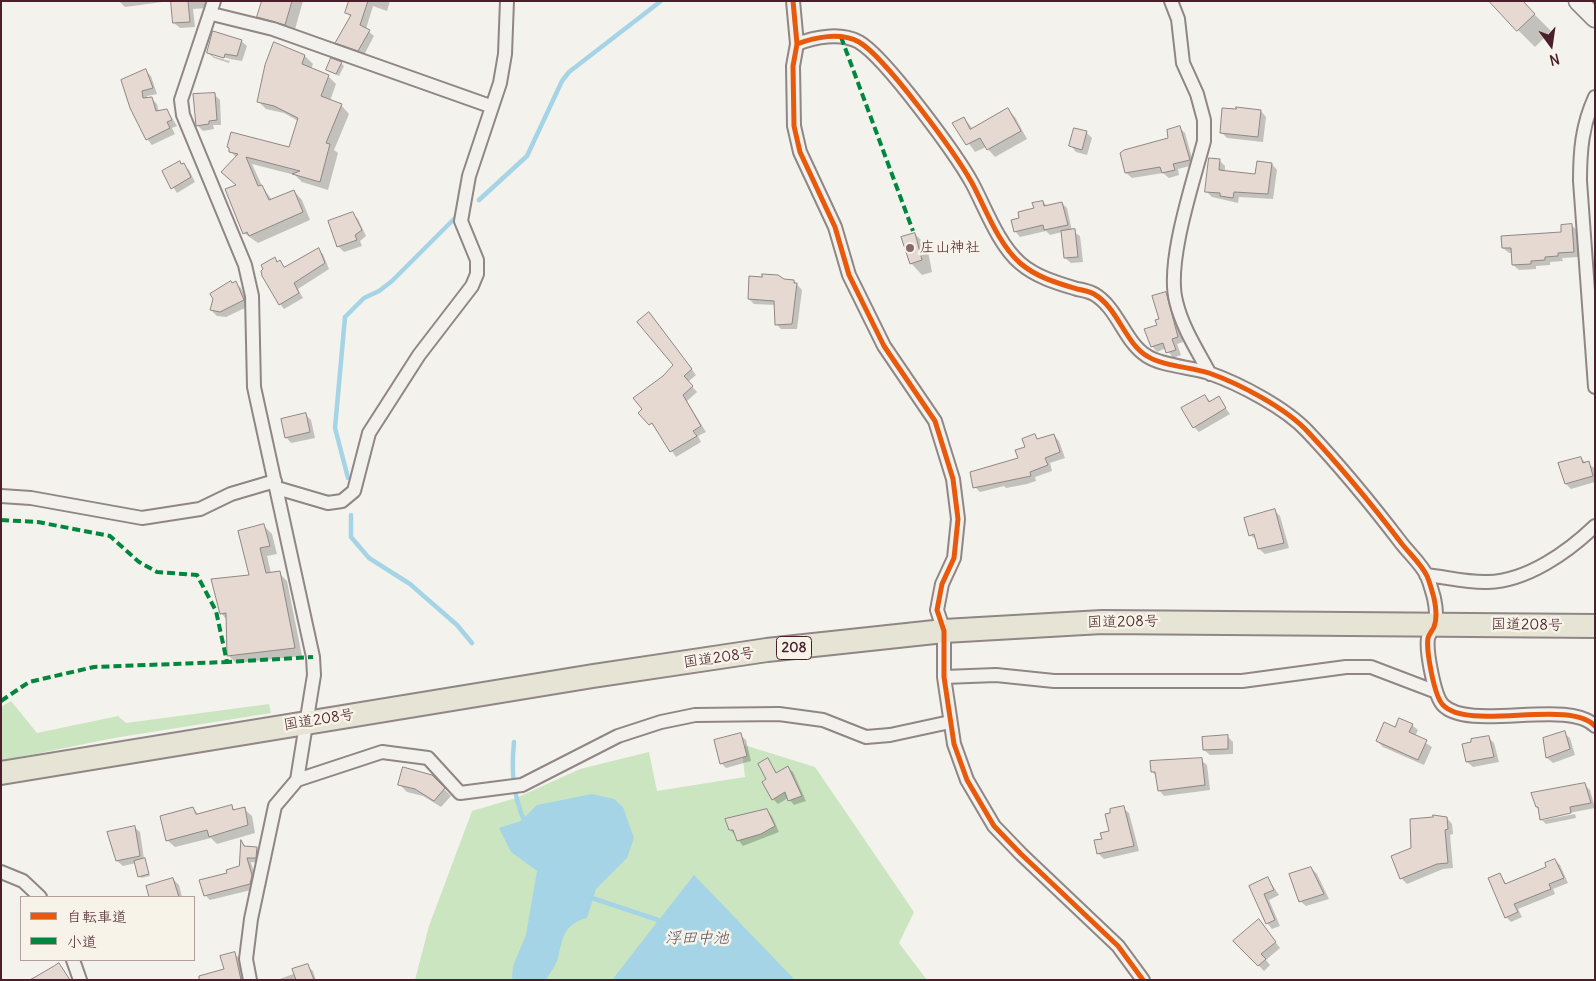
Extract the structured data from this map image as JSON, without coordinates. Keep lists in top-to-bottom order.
{
  "streets": {
    "highway": ["国道208号", "208"]
  },
  "water": ["浮田中池"],
  "places": ["庄山神社"],
  "legend": ["自転車道", "小道"],
  "north": "bottom"
}
